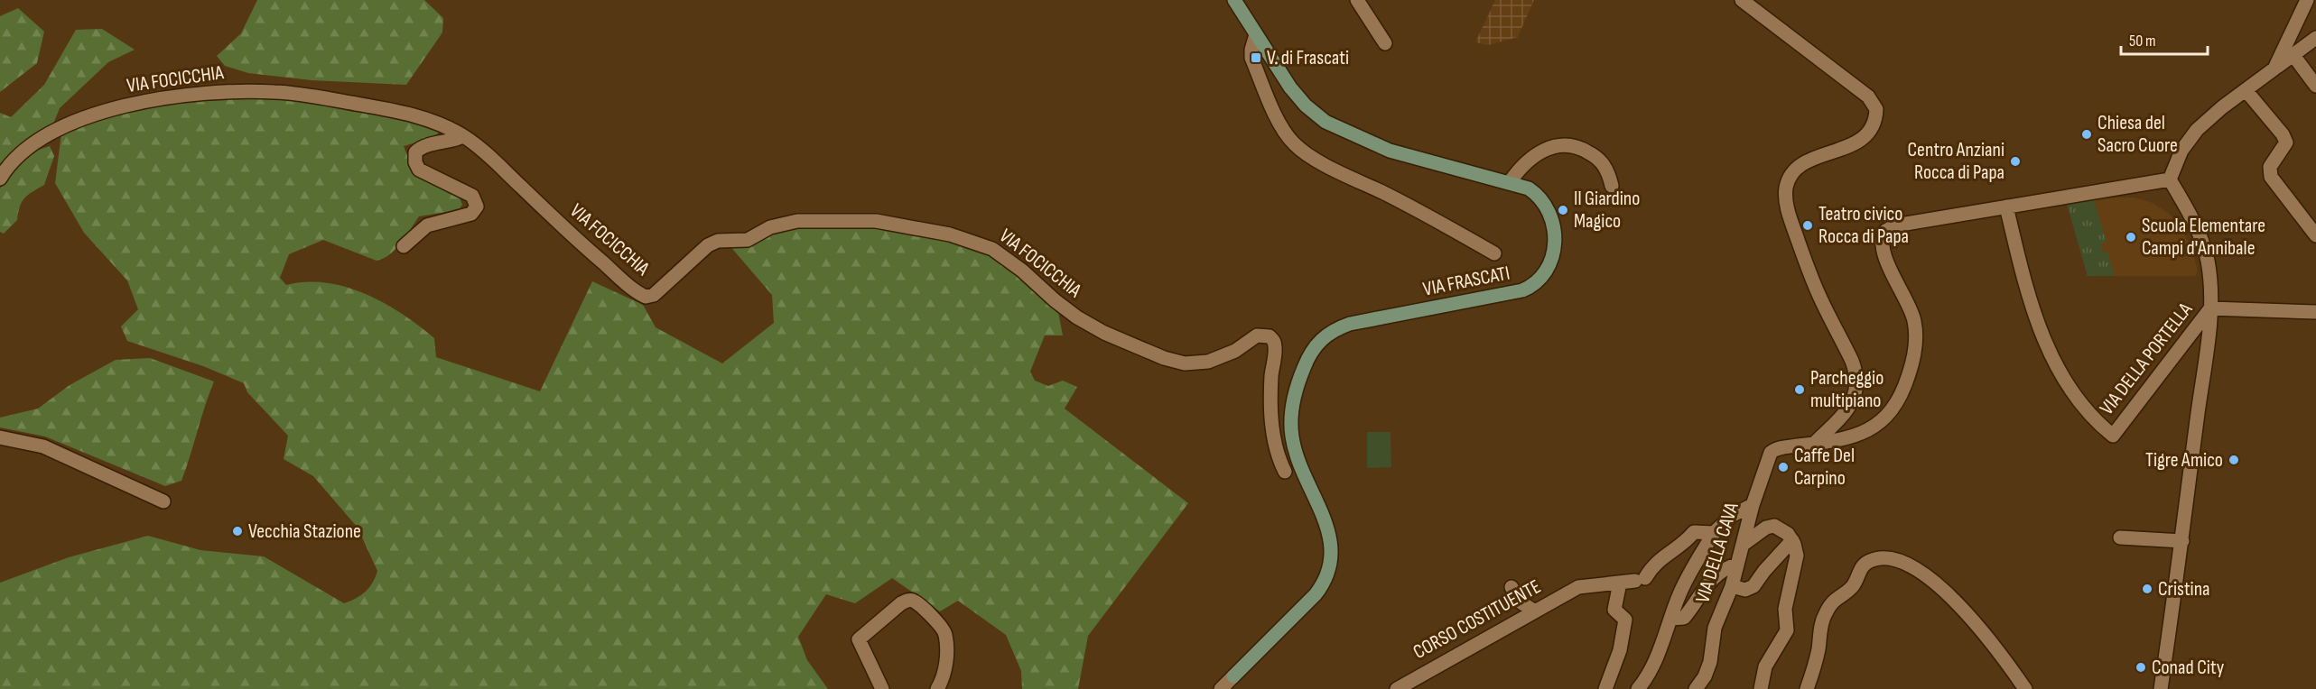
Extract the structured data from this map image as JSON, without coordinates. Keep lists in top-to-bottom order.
{
  "streets": {
    "main road": ["VIA FRASCATI"],
    "street": [
      "VIA FOCICCHIA",
      "VIA DELLA PORTELLA",
      "VIA DELLA CAVA",
      "CORSO COSTITUENTE"
    ]
  },
  "places": {
    "transit": ["V. di Frascati"],
    "other": [
      "Chiesa del Sacro Cuore",
      "Centro Anziani Rocca di Papa",
      "Il Giardino Magico",
      "Teatro civico Rocca di Papa",
      "Scuola Elementare Campi d'Annibale",
      "Parcheggio multipiano",
      "Tigre Amico",
      "Caffe Del Carpino",
      "Vecchia Stazione",
      "Cristina",
      "Conad City"
    ]
  },
  "scale_bar": "50 m"
}
